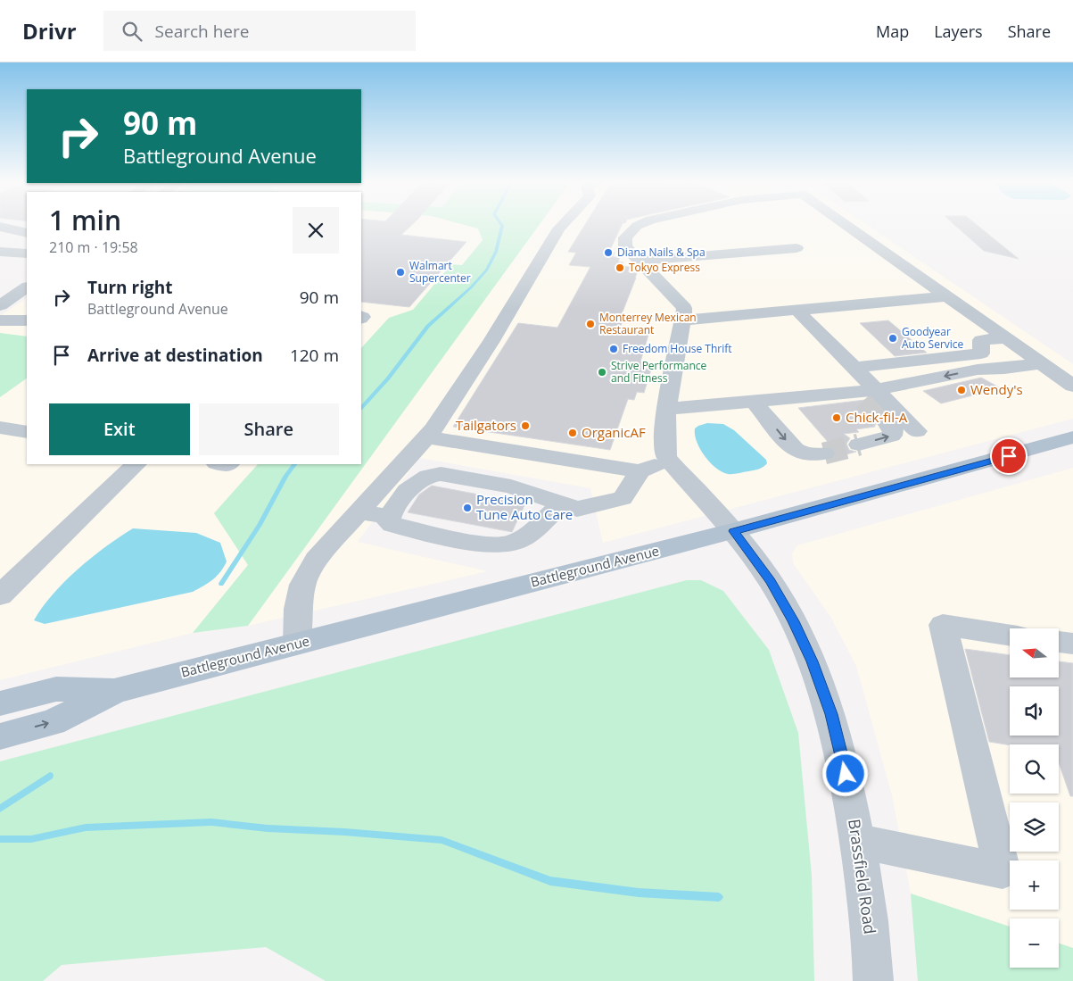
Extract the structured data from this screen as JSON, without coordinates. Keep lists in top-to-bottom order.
{
  "streets": {
    "main road": ["Battleground Avenue"],
    "street": ["Brassfield Road"]
  },
  "crossings": [
    ["Battleground Avenue", "Brassfield Road"]
  ],
  "places": [
    "Diana Nails & Spa",
    "Tokyo Express",
    "Walmart Supercenter",
    "Monterrey Mexican Restaurant",
    "Goodyear Auto Service",
    "Freedom House Thrift",
    "Strive Performance and Fitness",
    "Wendy's",
    "Chick-fil-A",
    "Tailgators",
    "OrganicAF",
    "Precision Tune Auto Care"
  ],
  "north": "left",
  "page": {
    "header": "Drivr",
    "search": "Search here",
    "nav": ["Map", "Layers", "Share"],
    "turn": ["90 m", "Battleground Avenue"],
    "heading": ["1 min", "210 m · 19:58"],
    "list": [
      {
        "name": "Turn right",
        "note": "Battleground Avenue",
        "value": "90 m"
      },
      {
        "name": "Arrive at destination",
        "value": "120 m"
      }
    ],
    "buttons": ["Exit", "Share"],
    "map_buttons": ["+", "−"]
  }
}
